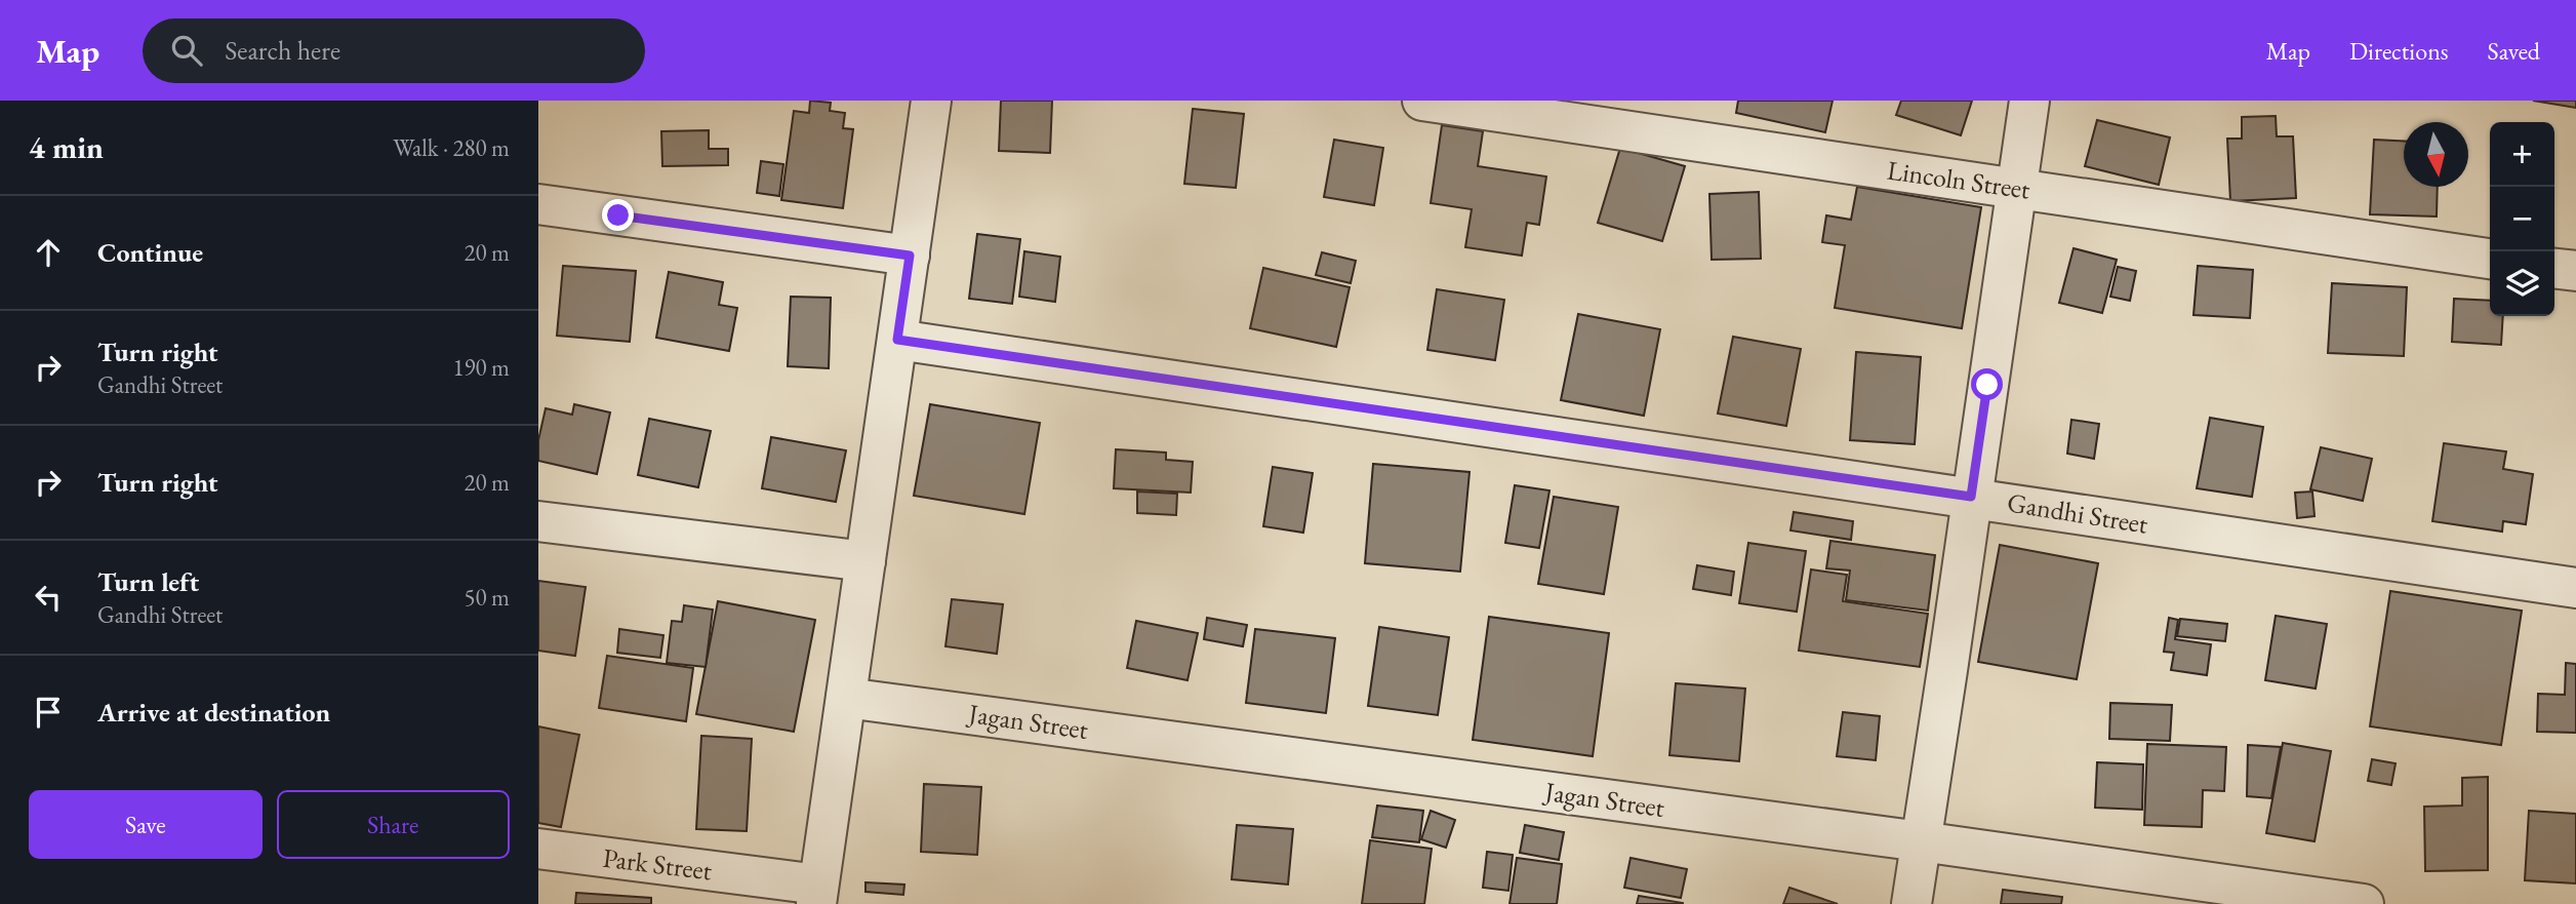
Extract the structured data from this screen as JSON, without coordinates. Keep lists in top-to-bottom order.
{
  "streets": {
    "street": [
      "Lincoln Street",
      "Gandhi Street",
      "Jagan Street",
      "Park Street"
    ]
  },
  "north": "bottom",
  "page": {
    "header": "Map",
    "search": "Search here",
    "nav": ["Map", "Directions", "Saved"],
    "heading": ["4 min", "Walk · 280 m"],
    "map_buttons": ["+", "−"],
    "list": [
      ["Continue", "20 m"],
      ["Turn right", "Gandhi Street", "190 m"],
      ["Turn right", "20 m"],
      ["Turn left", "Gandhi Street", "50 m"],
      "Arrive at destination"
    ],
    "buttons": ["Save", "Share"]
  }
}
